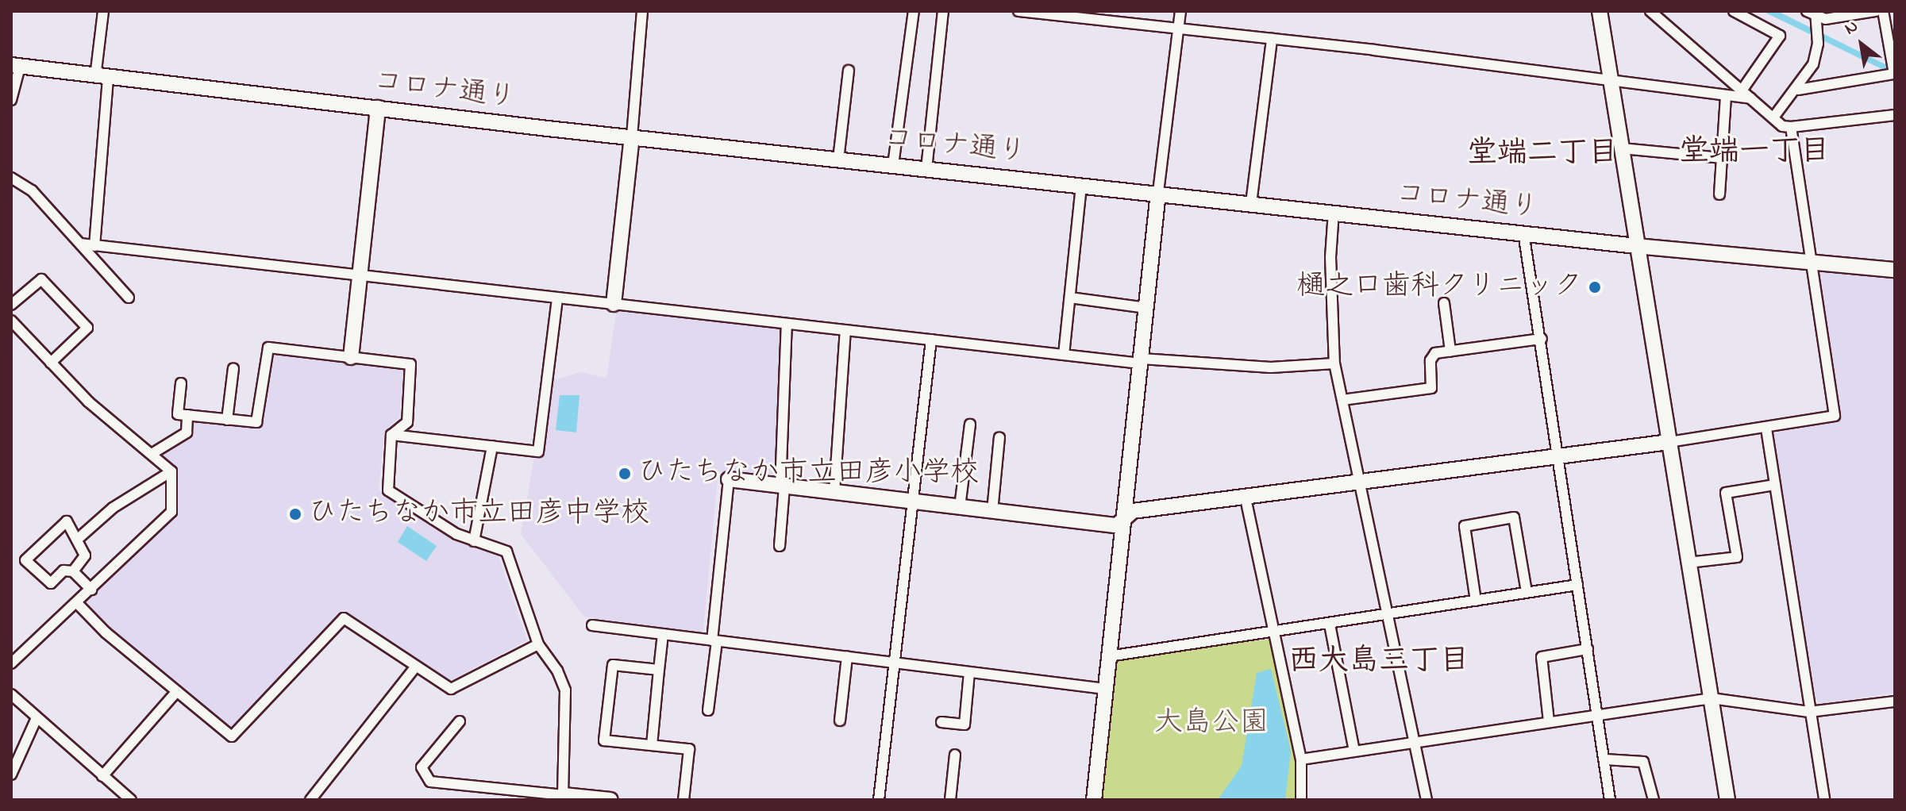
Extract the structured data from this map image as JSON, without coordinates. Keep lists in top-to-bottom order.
{
  "streets": {
    "street": ["コロナ通り"]
  },
  "districts": ["堂端一丁目", "堂端二丁目", "西大島三丁目"],
  "parks": ["大島公園"],
  "places": ["樋之口歯科クリニック", "ひたちなか市立田彦小学校", "ひたちなか市立田彦中学校"],
  "north": "top left"
}
